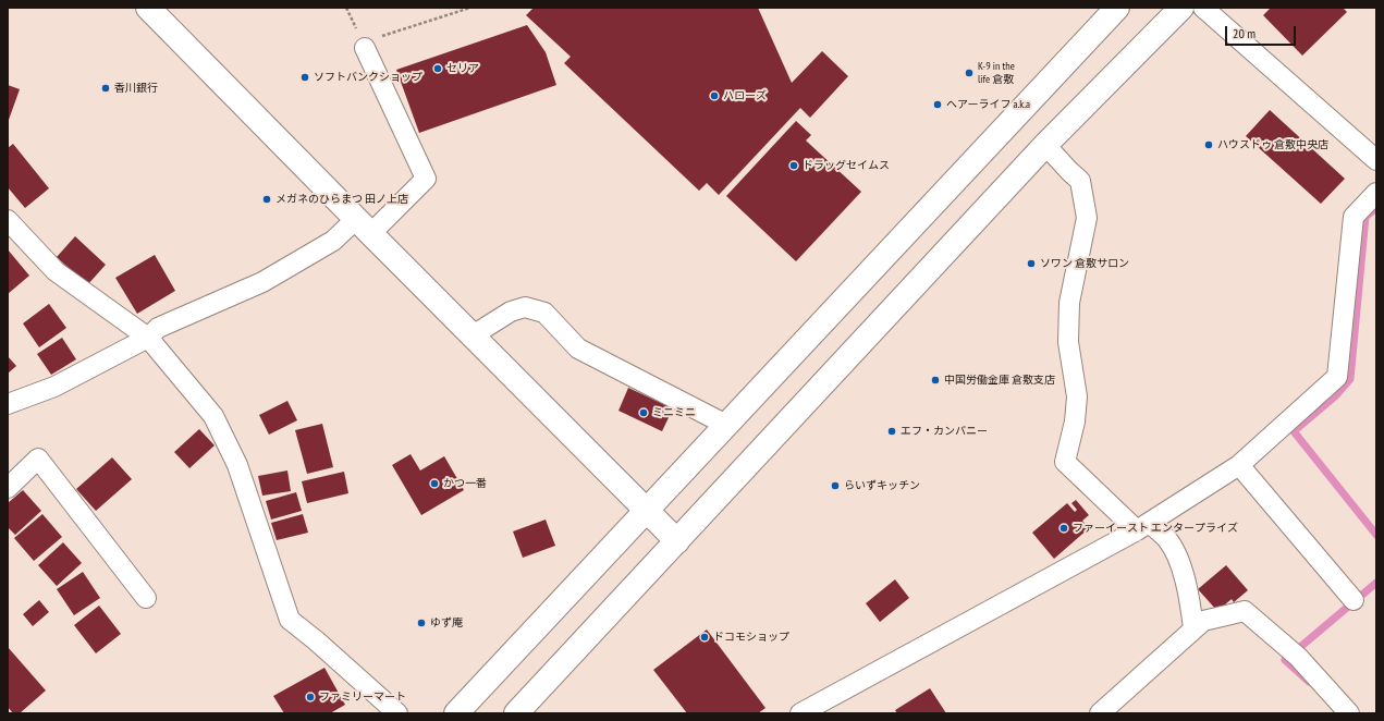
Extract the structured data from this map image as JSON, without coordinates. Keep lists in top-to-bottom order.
{
  "places": [
    "セリア",
    "K-9 in the life 倉敷",
    "ソフトバンクショップ",
    "香川銀行",
    "ハローズ",
    "ヘアーライフ a.k.a",
    "ハウスドゥ 倉敷中央店",
    "ドラッグセイムス",
    "メガネのひらまつ 田ノ上店",
    "ソワン 倉敷サロン",
    "中国労働金庫 倉敷支店",
    "ミニミニ",
    "エフ・カンパニー",
    "かつ一番",
    "らいずキッチン",
    "ファーイースト エンタープライズ",
    "ゆず庵",
    "ドコモショップ",
    "ファミリーマート"
  ],
  "scale_bar": "20 m"
}
